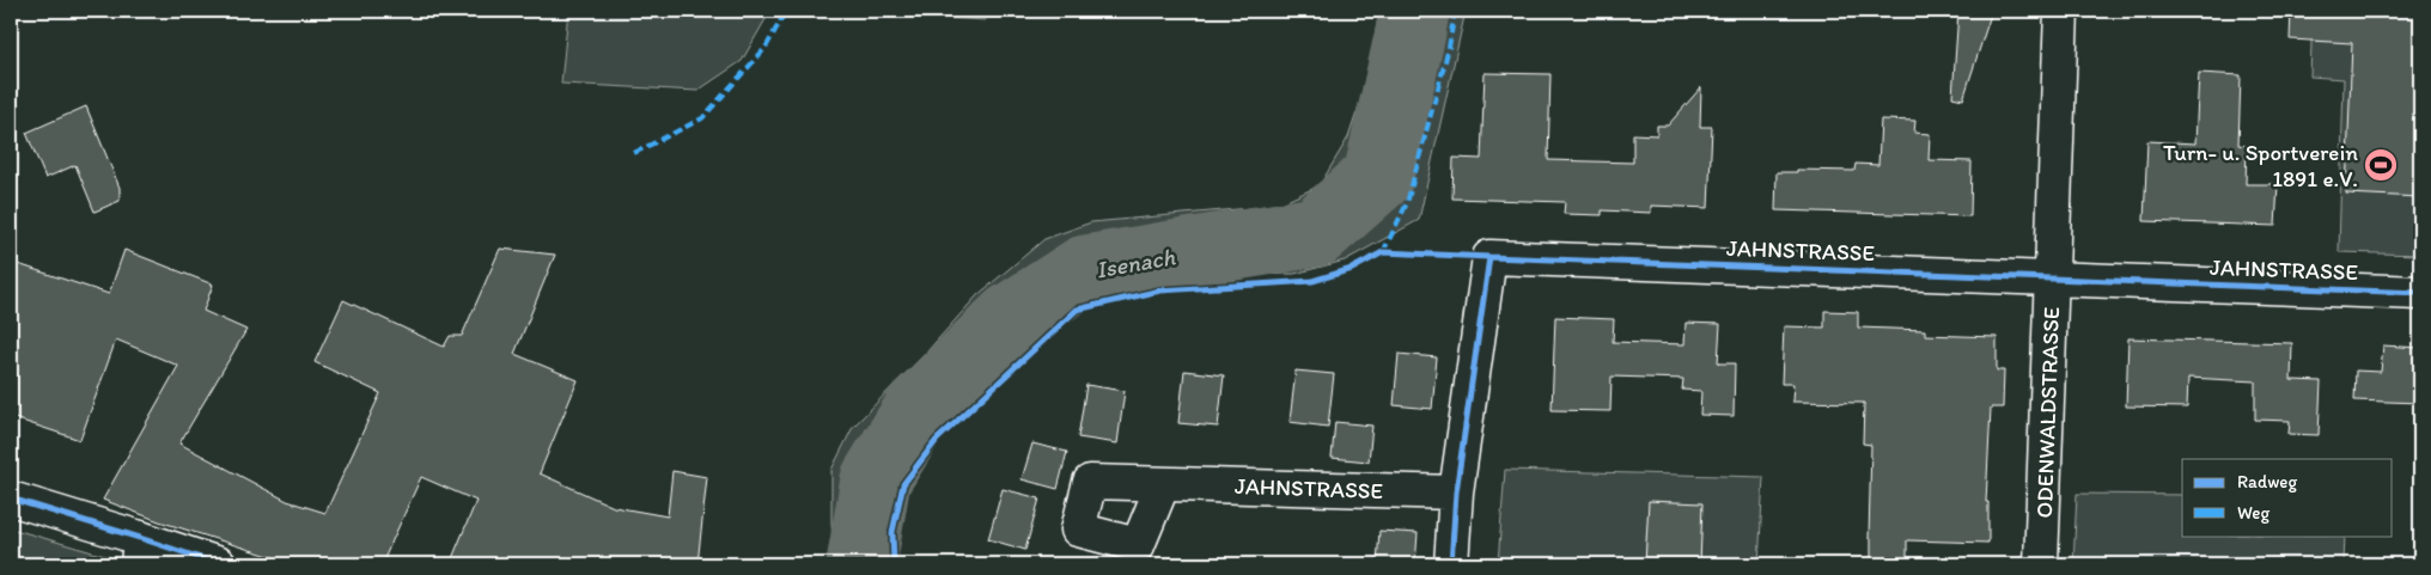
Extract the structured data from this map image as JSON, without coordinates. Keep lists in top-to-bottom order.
{
  "streets": {
    "street": ["JAHNSTRASSE", "ODENWALDSTRASSE"]
  },
  "crossings": [
    ["JAHNSTRASSE", "ODENWALDSTRASSE"]
  ],
  "water": ["Isenach"],
  "places": {
    "sports": ["Turn- u. Sportverein 1891 e.V."]
  },
  "legend": ["Radweg", "Weg"]
}
